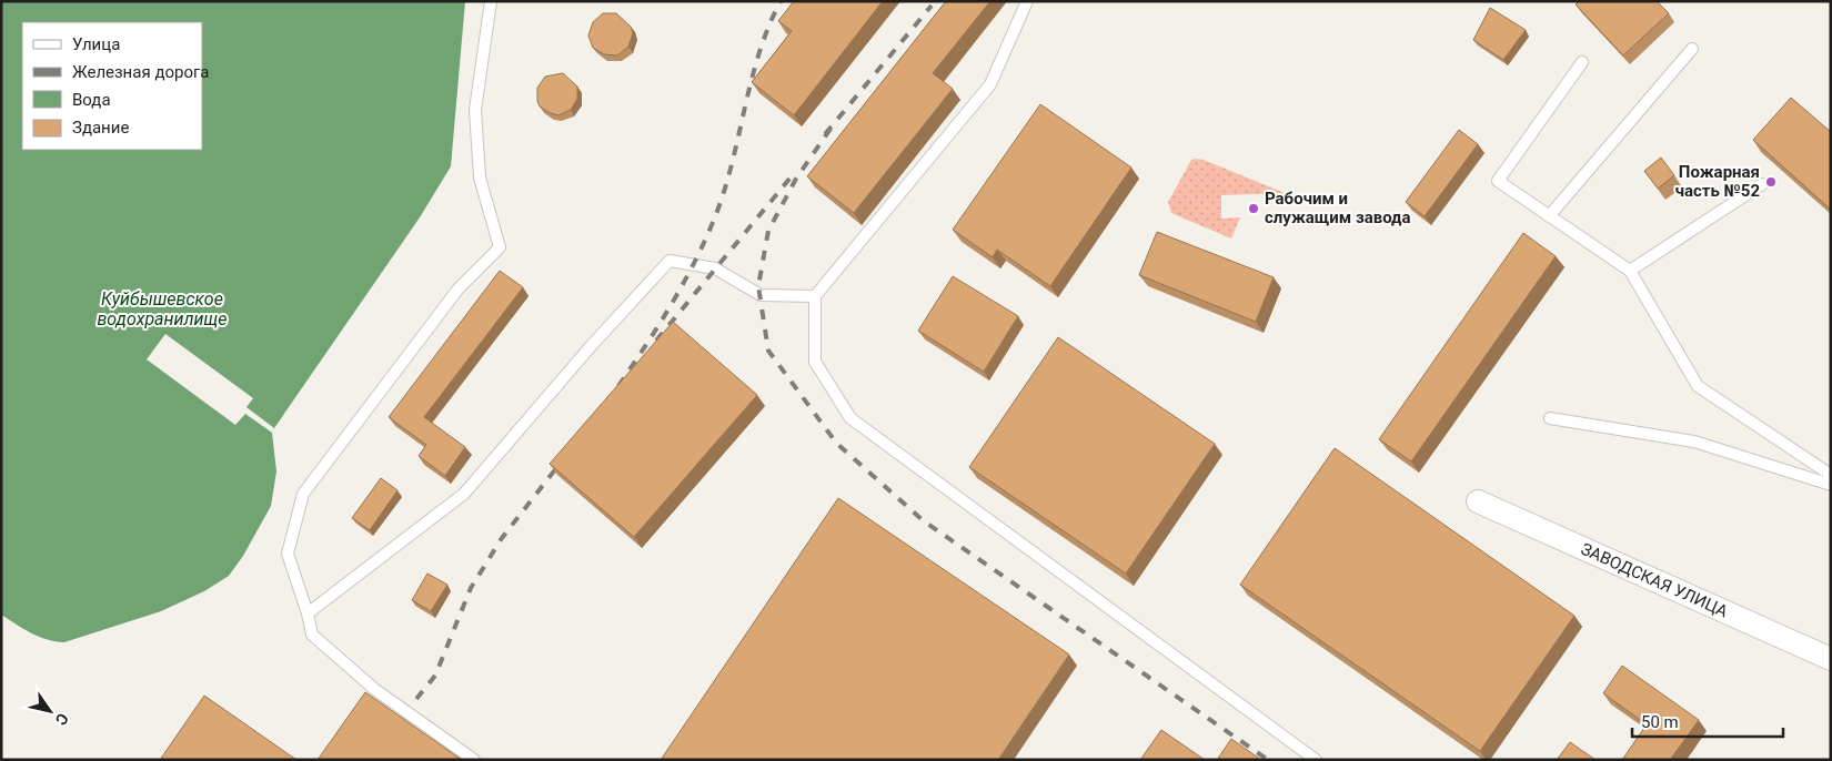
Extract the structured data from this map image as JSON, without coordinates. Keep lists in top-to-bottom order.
{
  "streets": {
    "street": ["ЗАВОДСКАЯ УЛИЦА"]
  },
  "water": ["Куйбышевское водохранилище"],
  "places": ["Пожарная часть №52", "Рабочим и служащим завода"],
  "legend": [
    "Улица",
    "Железная дорога",
    "Вода",
    "Здание"
  ],
  "scale_bar": "50 m",
  "north": "bottom right"
}
